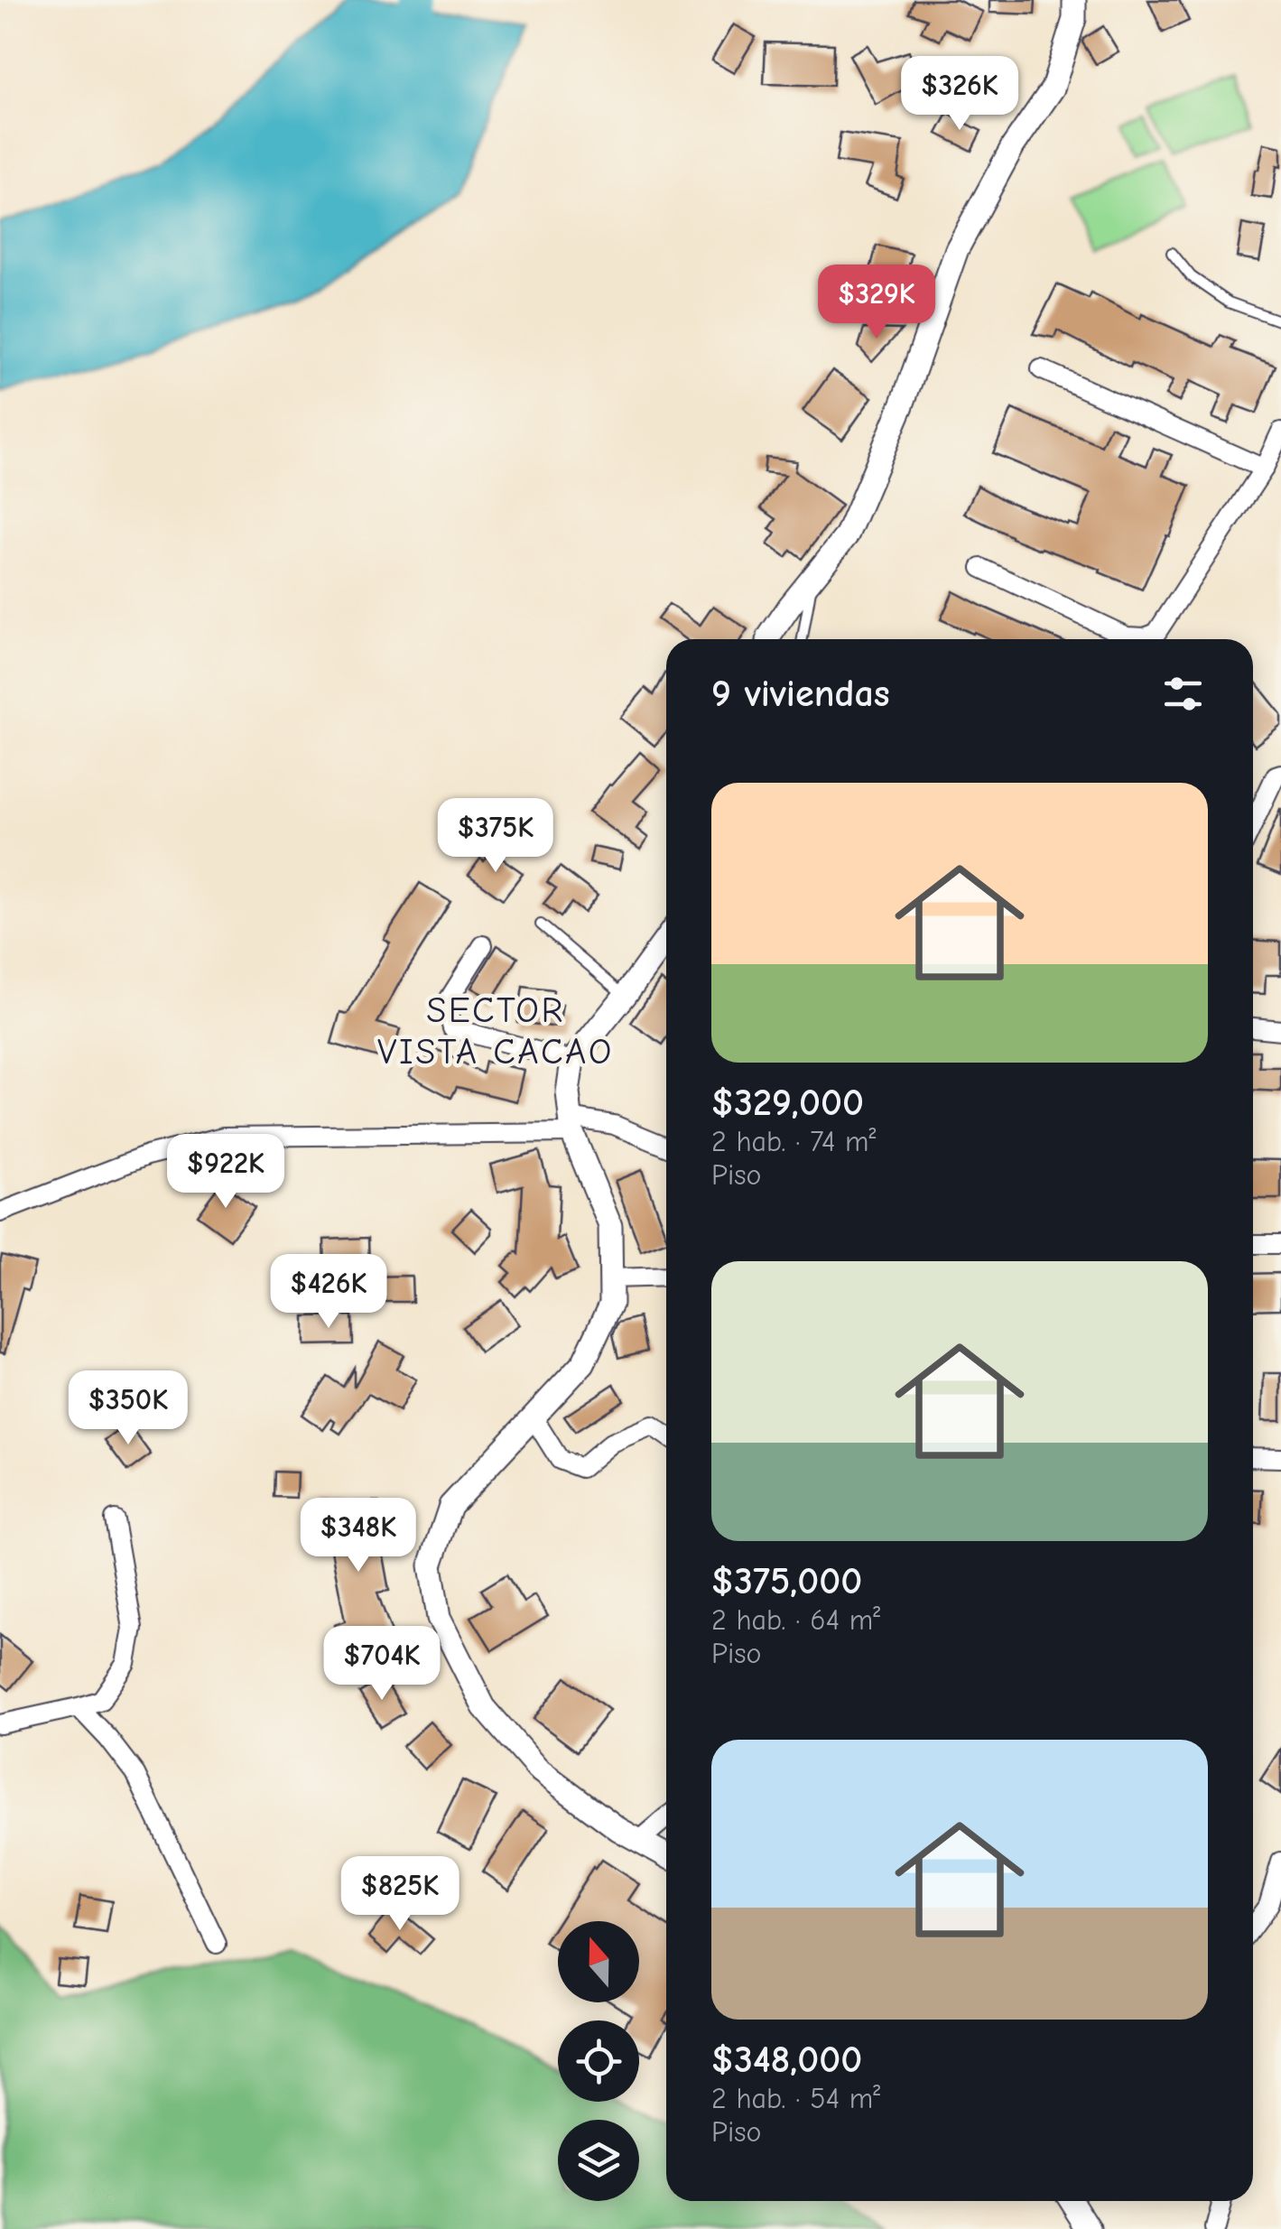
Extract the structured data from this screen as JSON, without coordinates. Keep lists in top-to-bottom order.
{
  "districts": ["SECTOR VISTA CACAO"],
  "north": "top",
  "page": {
    "price": [
      "$326K",
      "$329K",
      "$375K",
      "$922K",
      "$426K",
      "$350K",
      "$348K",
      "$704K",
      "$825K"
    ],
    "heading": "9 viviendas",
    "list": [
      {
        "name": "$329,000",
        "note": "2 hab. · 74 m² · Piso"
      },
      {
        "name": "$375,000",
        "note": "2 hab. · 64 m² · Piso"
      },
      {
        "name": "$348,000",
        "note": "2 hab. · 54 m² · Piso"
      }
    ]
  }
}
